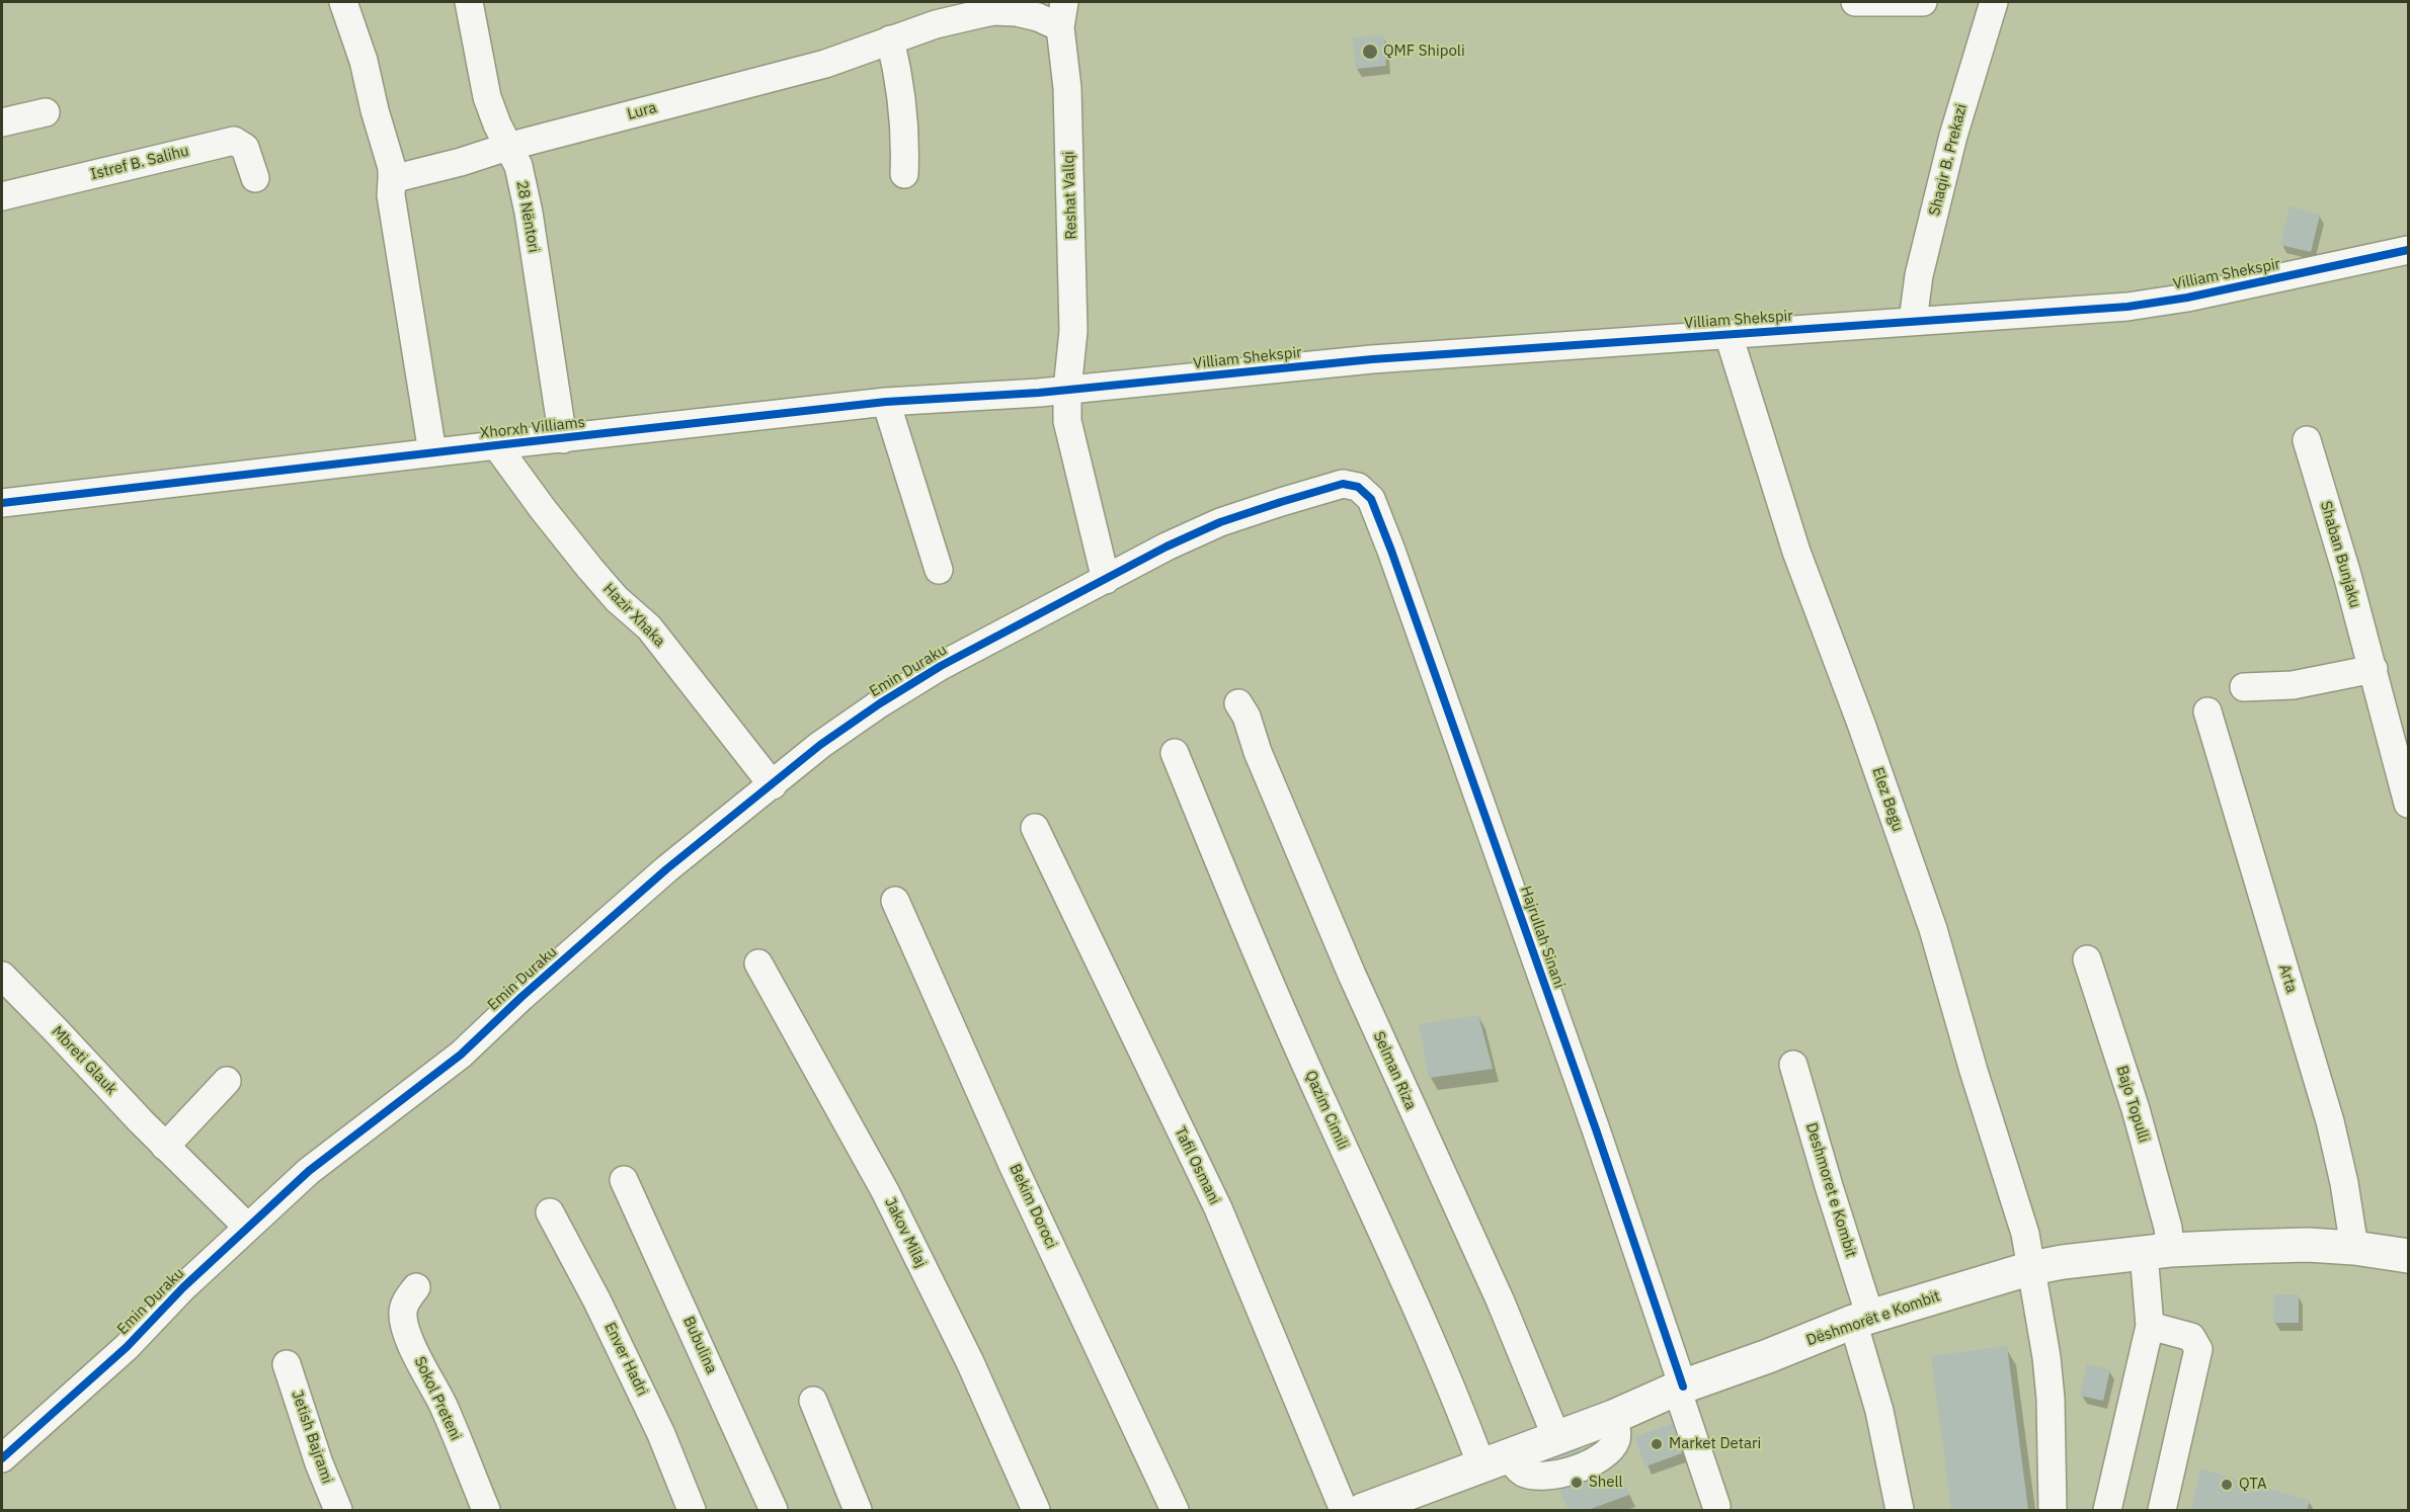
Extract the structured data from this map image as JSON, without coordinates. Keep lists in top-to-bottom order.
{
  "streets": {
    "main road": ["Dëshmorët e Kombit"],
    "street": [
      "Lura",
      "Shaqir B. Prekazi",
      "Istref B. Salihu",
      "Reshat Vallqi",
      "28 Nëntori",
      "Villiam Shekspir",
      "Xhorxh Villiams",
      "Shaban Bunjaku",
      "Hazir Xhaka",
      "Emin Duraku",
      "Elez Begu",
      "Hajrullah Sinani",
      "Arta",
      "Mbreti Glauk",
      "Selman Riza",
      "Bajo Topulli",
      "Qazim Cimili",
      "Tafil Osmani",
      "Deshmoret e Kombit",
      "Bekim Doroci",
      "Jakov Milaj",
      "Bubulina",
      "Enver Hadri",
      "Sokol Preteni",
      "Jetish Bajrami"
    ]
  },
  "crossings": [
    ["Lura", "Reshat Vallqi"],
    ["Lura", "28 Nëntori"],
    ["Shaqir B. Prekazi", "Villiam Shekspir"],
    ["Reshat Vallqi", "Villiam Shekspir"],
    ["Reshat Vallqi", "Xhorxh Villiams"],
    ["28 Nëntori", "Xhorxh Villiams"],
    ["Villiam Shekspir", "Xhorxh Villiams"],
    ["Villiam Shekspir", "Elez Begu"],
    ["Xhorxh Villiams", "Hazir Xhaka"],
    ["Hazir Xhaka", "Emin Duraku"],
    ["Emin Duraku", "Hajrullah Sinani"],
    ["Emin Duraku", "Mbreti Glauk"],
    ["Elez Begu", "Dëshmorët e Kombit"],
    ["Hajrullah Sinani", "Dëshmorët e Kombit"],
    ["Arta", "Dëshmorët e Kombit"],
    ["Selman Riza", "Dëshmorët e Kombit"],
    ["Bajo Topulli", "Dëshmorët e Kombit"],
    ["Qazim Cimili", "Dëshmorët e Kombit"],
    ["Deshmoret e Kombit", "Dëshmorët e Kombit"]
  ],
  "places": [
    "QMF Shipoli",
    "Market Detari",
    "Shell",
    "QTA"
  ]
}
